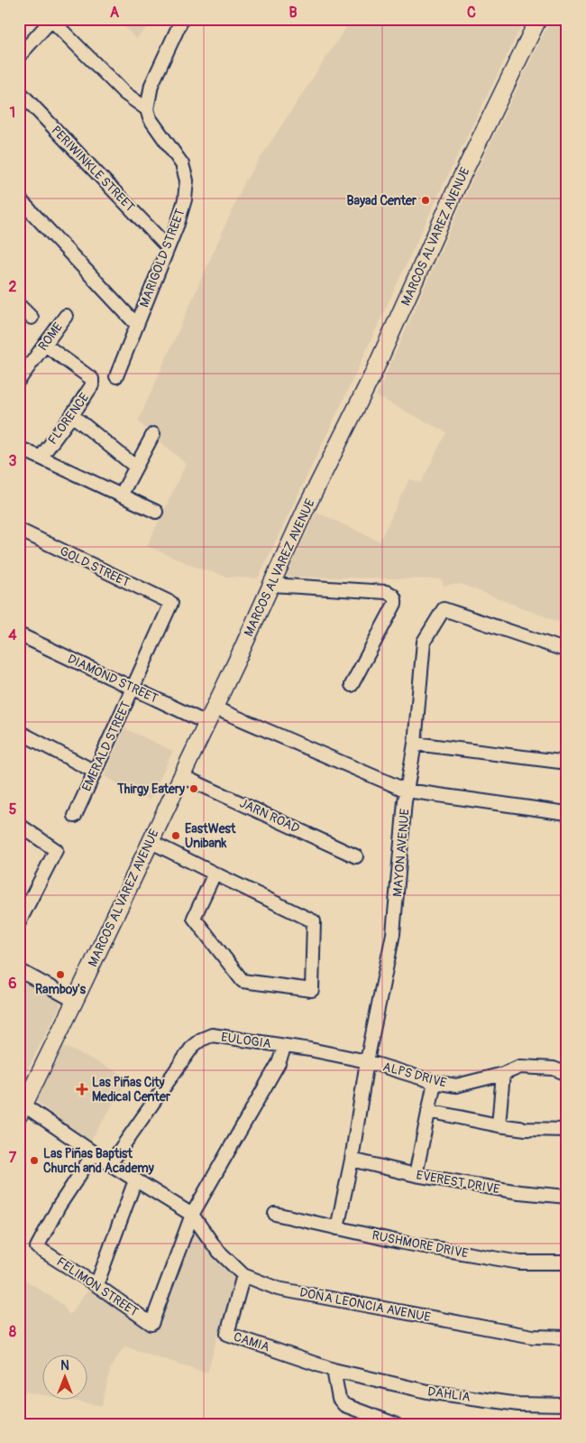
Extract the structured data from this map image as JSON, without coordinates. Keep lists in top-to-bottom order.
{
  "streets": {
    "main road": ["MARCOS ALVAREZ AVENUE"],
    "street": [
      "PERIWINKLE STREET",
      "MARIGOLD STREET",
      "ROME",
      "FLORENCE",
      "GOLD STREET",
      "DIAMOND STREET",
      "EMERALD STREET",
      "JARN ROAD",
      "MAYON AVENUE",
      "EULOGIA",
      "ALPS DRIVE",
      "EVEREST DRIVE",
      "RUSHMORE DRIVE",
      "FELIMON STREET",
      "DOÑA LEONCIA AVENUE",
      "CAMIA",
      "DAHLIA"
    ]
  },
  "crossings": [
    ["PERIWINKLE STREET", "MARIGOLD STREET"],
    ["MARCOS ALVAREZ AVENUE", "DIAMOND STREET"],
    ["MARCOS ALVAREZ AVENUE", "JARN ROAD"],
    ["ROME", "FLORENCE"],
    ["GOLD STREET", "EMERALD STREET"],
    ["DIAMOND STREET", "EMERALD STREET"],
    ["MAYON AVENUE", "EULOGIA"],
    ["MAYON AVENUE", "ALPS DRIVE"],
    ["MAYON AVENUE", "EVEREST DRIVE"],
    ["MAYON AVENUE", "RUSHMORE DRIVE"],
    ["EULOGIA", "ALPS DRIVE"],
    ["EULOGIA", "FELIMON STREET"],
    ["EULOGIA", "DOÑA LEONCIA AVENUE"],
    ["FELIMON STREET", "DOÑA LEONCIA AVENUE"],
    ["DOÑA LEONCIA AVENUE", "CAMIA"],
    ["CAMIA", "DAHLIA"]
  ],
  "places": {
    "other": [
      "Bayad Center",
      "Thirgy Eatery",
      "EastWest Unibank",
      "Ramboy's",
      "Las Piñas Baptist Church and Academy"
    ],
    "health": ["Las Piñas City Medical Center"]
  },
  "north": "top",
  "grid": {
    "columns": ["A", "B", "C"],
    "rows": [
      "1",
      "2",
      "3",
      "4",
      "5",
      "6",
      "7",
      "8"
    ]
  }
}
